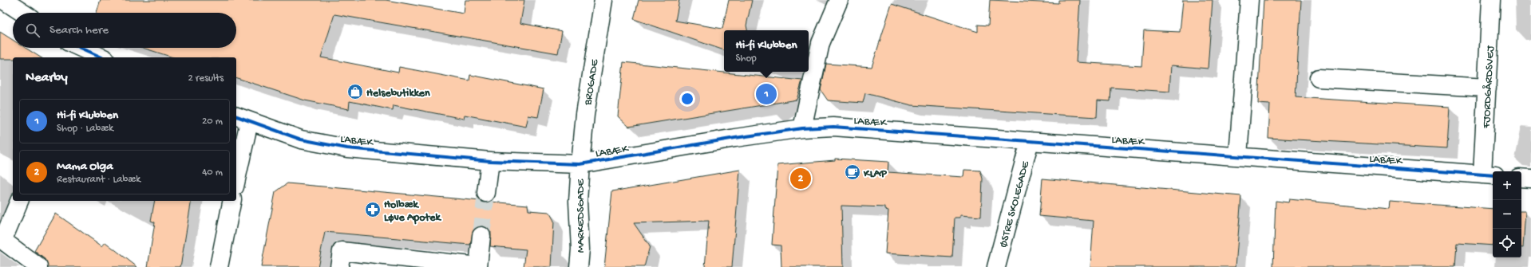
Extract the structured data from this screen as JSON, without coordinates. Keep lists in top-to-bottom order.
{
  "streets": {
    "street": [
      "BROGADE",
      "FJORDGÅRDSVEJ",
      "LABÆK",
      "ØSTRE SKOLEGADE",
      "MARKEDSGADE"
    ]
  },
  "crossings": [
    ["BROGADE", "LABÆK"],
    ["BROGADE", "MARKEDSGADE"],
    ["FJORDGÅRDSVEJ", "LABÆK"],
    ["LABÆK", "ØSTRE SKOLEGADE"],
    ["LABÆK", "MARKEDSGADE"]
  ],
  "places": {
    "shop": ["Helsebutikken"],
    "cafe": ["KLAP"],
    "pharmacy": ["Holbæk Løve Apotek"]
  },
  "page": {
    "search": "Search here",
    "popup": ["Hi-fi Klubben", "Shop"],
    "heading": ["Nearby", "2 results"],
    "pins": ["1", "2"],
    "list": [
      {
        "mark": "1",
        "name": "Hi-fi Klubben",
        "note": "Shop · Labæk",
        "value": "20 m"
      },
      {
        "mark": "2",
        "name": "Mama Olga",
        "note": "Restaurant · Labæk",
        "value": "40 m"
      }
    ],
    "map_buttons": ["+", "−"]
  }
}
